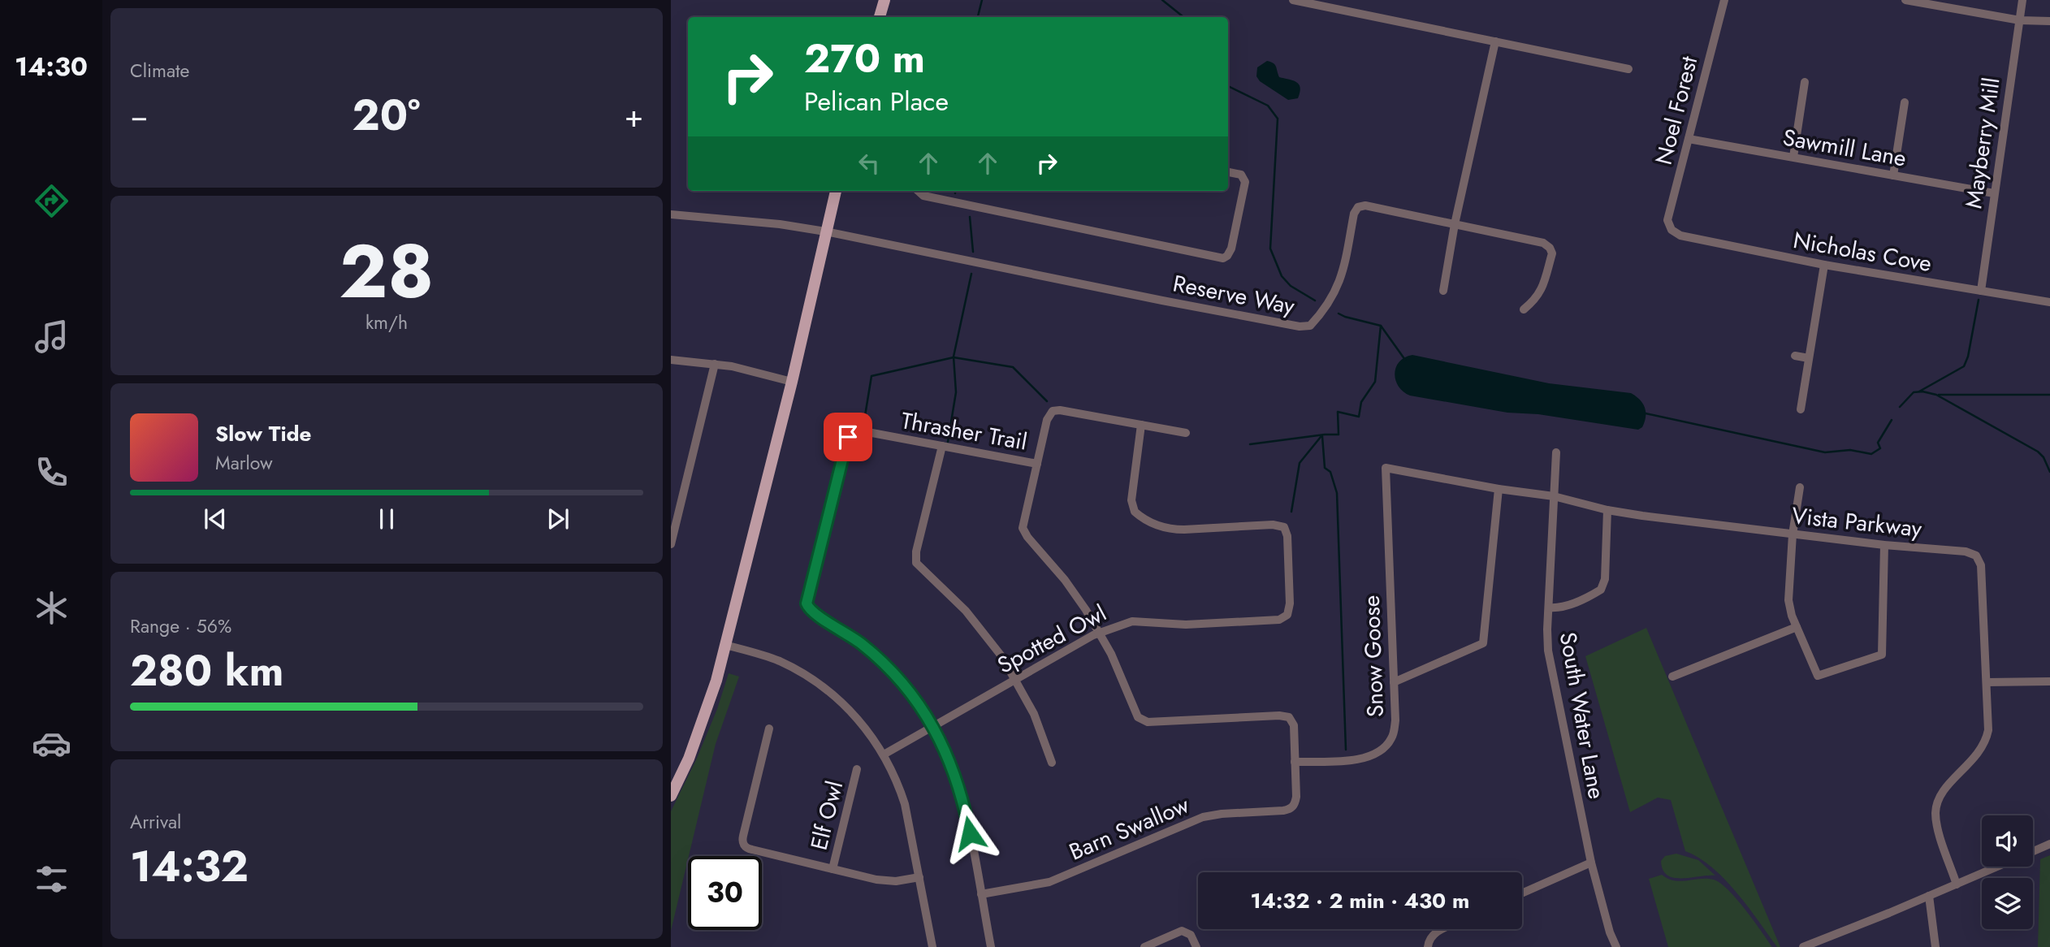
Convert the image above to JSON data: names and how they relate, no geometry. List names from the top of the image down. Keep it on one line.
{"streets":{"street":["Noel Forest","Mayberry Mill","Sawmill Lane","Nicholas Cove","Reserve Way","Thrasher Trail","Vista Parkway","Spotted Owl","Snow Goose","South Water Lane","Elf Owl","Barn Swallow"]},"crossings":[["Noel Forest","Sawmill Lane"],["Noel Forest","Nicholas Cove"],["Mayberry Mill","Sawmill Lane"],["Mayberry Mill","Nicholas Cove"],["Thrasher Trail","Spotted Owl"],["Vista Parkway","Snow Goose"],["Vista Parkway","South Water Lane"],["Snow Goose","Barn Swallow"]],"page":{"tabs":"14:30","tile":["Climate",["28","km/h"],["Range · 56%","280 km"],["Arrival","14:32"]],"turn":["270 m","Pelican Place"],"heat":["−","20°","+"],"song":["Slow Tide","Marlow"],"limit":"30","trip":"14:32 · 2 min · 430 m"}}
